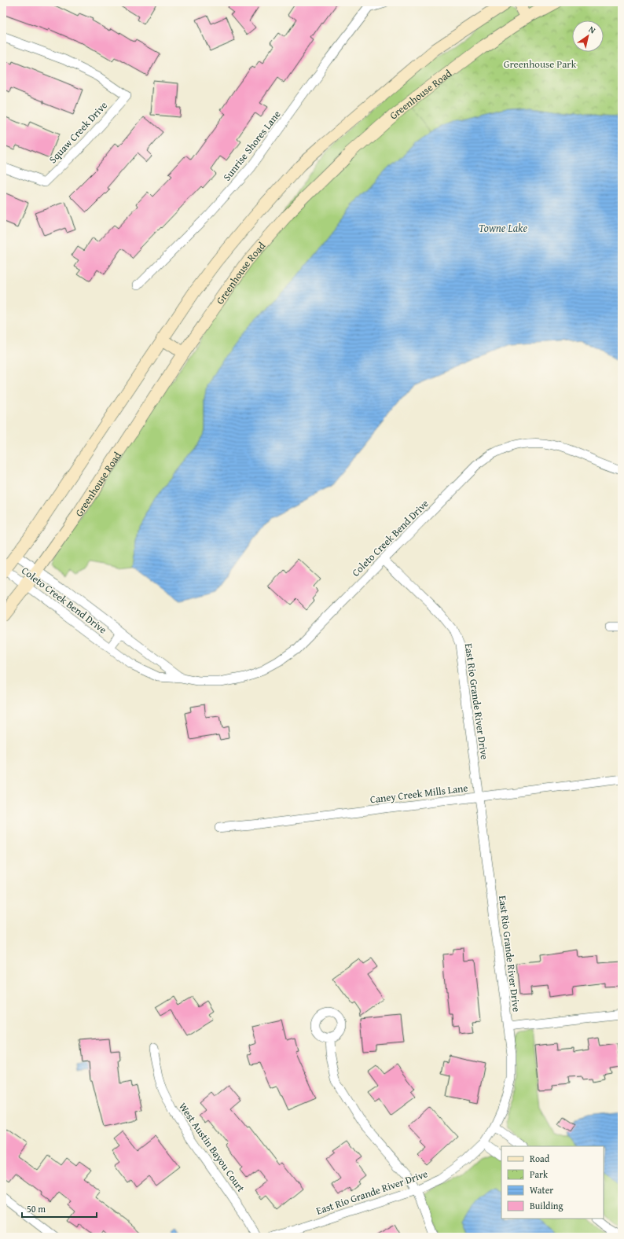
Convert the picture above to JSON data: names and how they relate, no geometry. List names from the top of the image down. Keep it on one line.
{"streets":{"main road":["Greenhouse Road"],"street":["Squaw Creek Drive","Sunrise Shores Lane","Coleto Creek Bend Drive","East Rio Grande River Drive","Caney Creek Mills Lane","West Austin Bayou Court"]},"crossings":[["Greenhouse Road","Coleto Creek Bend Drive"],["Coleto Creek Bend Drive","East Rio Grande River Drive"],["East Rio Grande River Drive","Caney Creek Mills Lane"]],"water":["Towne Lake"],"parks":["Greenhouse Park"],"legend":["Road","Park","Water","Building"],"scale_bar":"50 m","north":"top right"}
